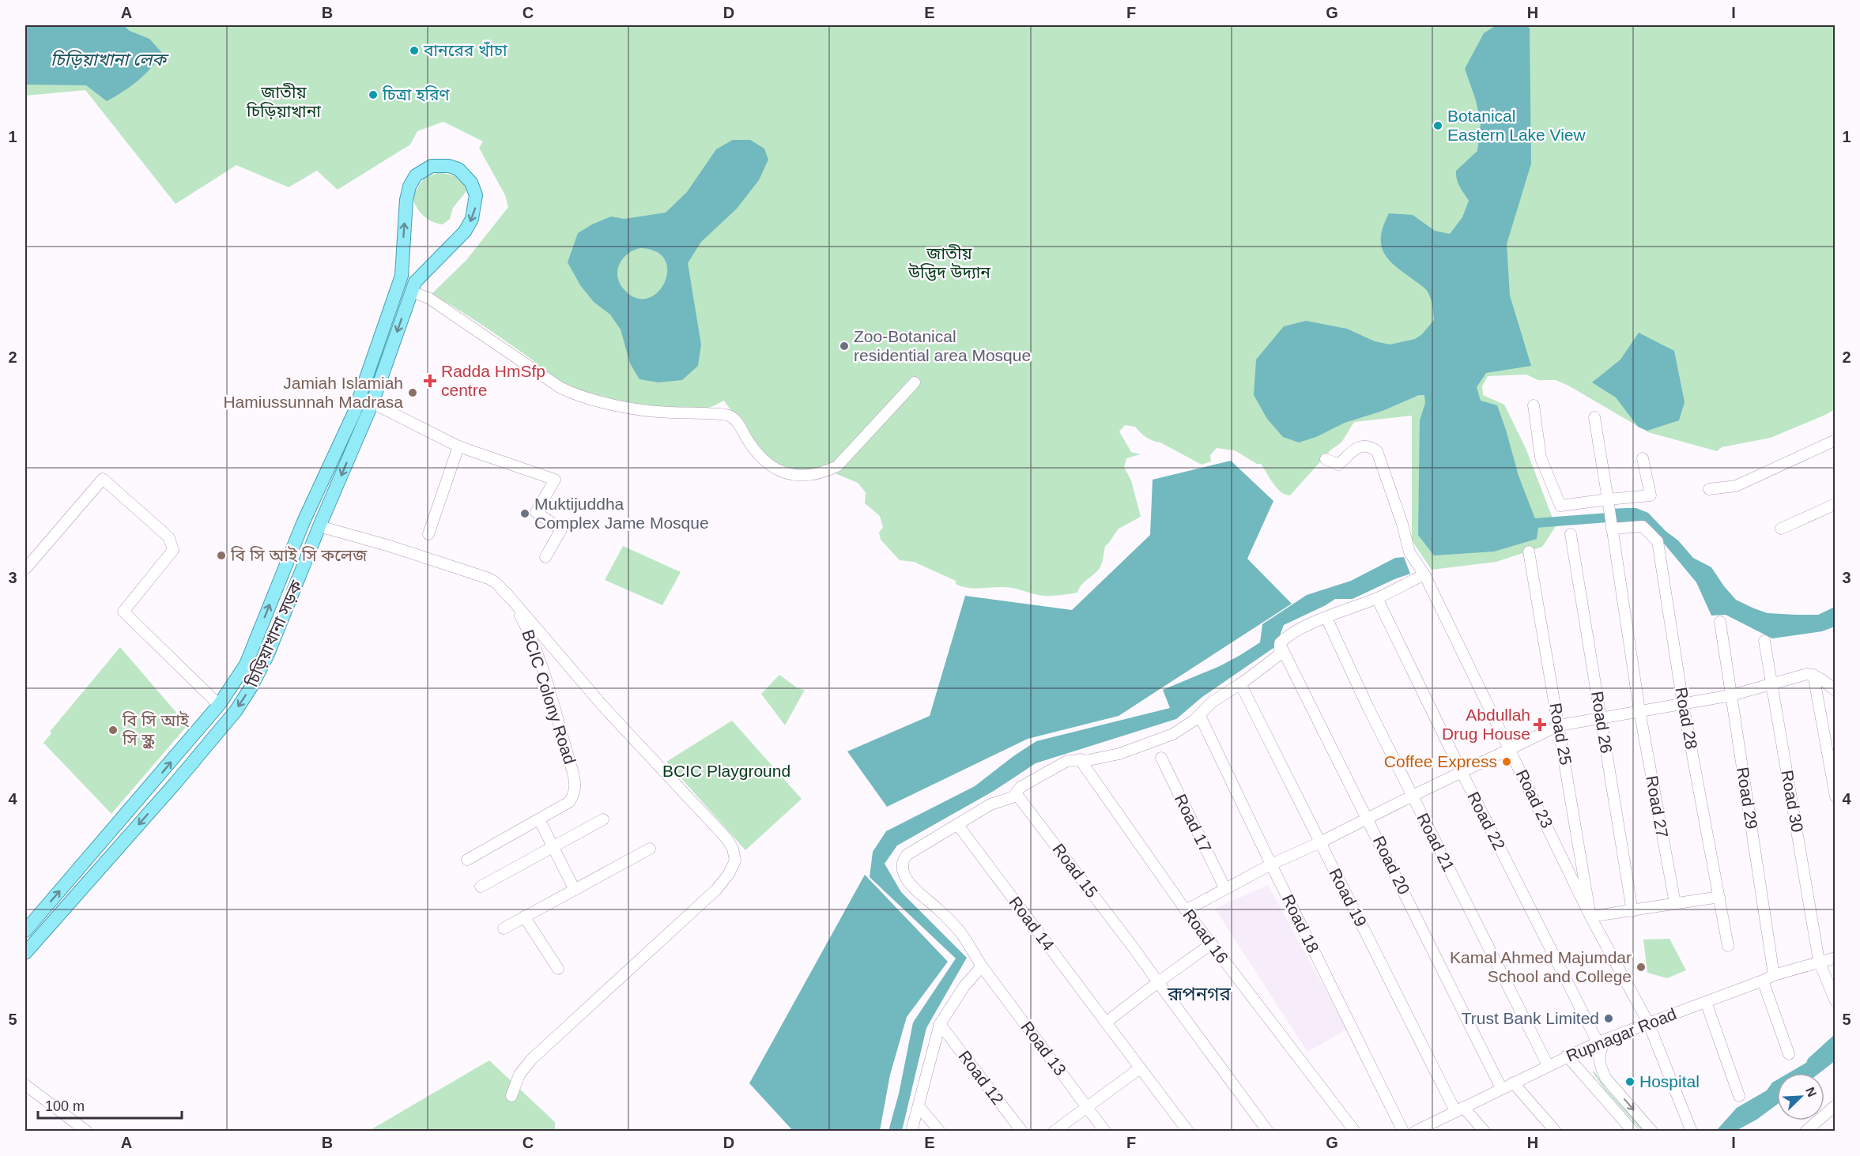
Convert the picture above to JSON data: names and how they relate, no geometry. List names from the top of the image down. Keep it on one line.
{"streets":{"main road":["চিড়িয়াখানা সড়ক"],"street":["BCIC Colony Road","Road 28","Road 26","Road 25","Road 29","Road 23","Road 30","Road 27","Road 22","Road 17","Road 21","Road 20","Road 15","Road 19","Road 14","Road 18","Road 16","Rupnagar Road","Road 13","Road 12"]},"crossings":[["চিড়িয়াখানা সড়ক","BCIC Colony Road"],["Road 28","Road 27"],["Road 25","Road 23"],["Road 29","Rupnagar Road"],["Road 23","Rupnagar Road"],["Road 30","Rupnagar Road"],["Road 22","Rupnagar Road"],["Road 21","Rupnagar Road"],["Road 20","Rupnagar Road"],["Road 20","Road 13"],["Road 15","Road 13"],["Road 19","Rupnagar Road"],["Road 19","Road 13"],["Road 14","Road 13"],["Road 18","Road 13"],["Road 16","Road 13"]],"districts":["রূপনগর"],"water":["চিড়িয়াখানা লেক"],"parks":["জাতীয় চিড়িয়াখানা","জাতীয় উদ্ভিদ উদ্যান","BCIC Playground"],"places":{"other":["বানরের খাঁচা","চিত্রা হরিণ","Botanical Eastern Lake View","Zoo-Botanical residential area Mosque","Jamiah Islamiah Hamiussunnah Madrasa","Muktijuddha Complex Jame Mosque","বি সি আই সি কলেজ","বি সি আই সি স্কুল","Coffee Express","Kamal Ahmed Majumdar School and College","Trust Bank Limited","Hospital"],"health":["Radda HmSfp centre","Abdullah Drug House"]},"scale_bar":"100 m","north":"top right","grid":{"columns":["A","B","C","D","E","F","G","H","I"],"rows":["1","2","3","4","5"]}}
